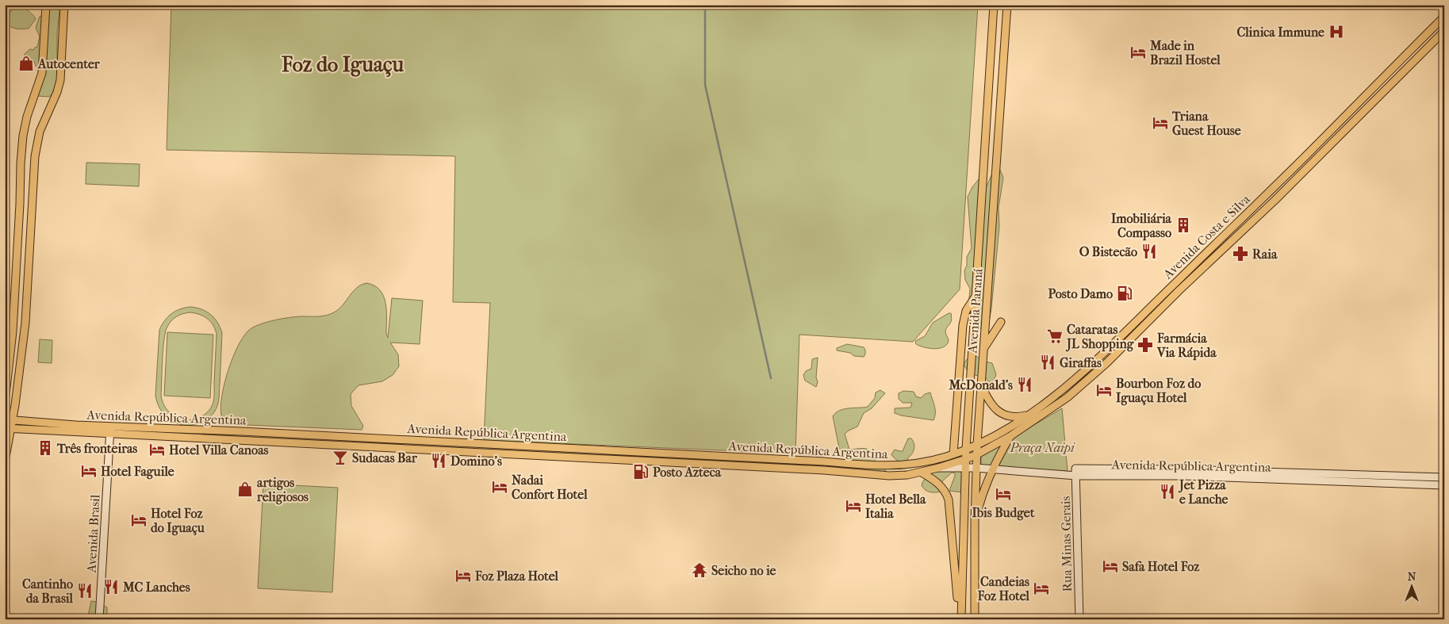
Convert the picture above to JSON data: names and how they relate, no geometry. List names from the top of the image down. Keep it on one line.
{"streets":{"main road":["Avenida Costa e Silva","Avenida Paraná","Avenida República Argentina","Avenida Brasil","Rua Minas Gerais"]},"crossings":[["Avenida Costa e Silva","Avenida Paraná"],["Avenida Costa e Silva","Avenida República Argentina"],["Avenida Paraná","Avenida República Argentina"],["Avenida República Argentina","Avenida Brasil"],["Avenida República Argentina","Rua Minas Gerais"]],"districts":["Foz do Iguaçu"],"parks":["Praça Naipi"],"places":{"hospital":["Clinica Immune"],"hotel":["Made in Brazil Hostel","Triana Guest House","Bourbon Foz do Iguaçu Hotel","Hotel Villa Canoas","Hotel Faguile","Nadai Confort Hotel","Ibis Budget","Hotel Bella Italia","Hotel Foz do Iguaçu","Safa Hotel Foz","Foz Plaza Hotel","Candeias Foz Hotel"],"shop":["Autocenter","artigos religiosos"],"building":["Imobiliária Compasso","Três fronteiras"],"restaurant":["O Bistecão","Giraffas","McDonald's","Domino's","Jet Pizza e Lanche","MC Lanches","Cantinho da Brasil"],"pharmacy":["Raia","Farmácia Via Rápida"],"fuel station":["Posto Damo","Posto Azteca"],"supermarket":["Cataratas JL Shopping"],"bar":["Sudacas Bar"],"temple":["Seicho no ie"]},"north":"top"}
